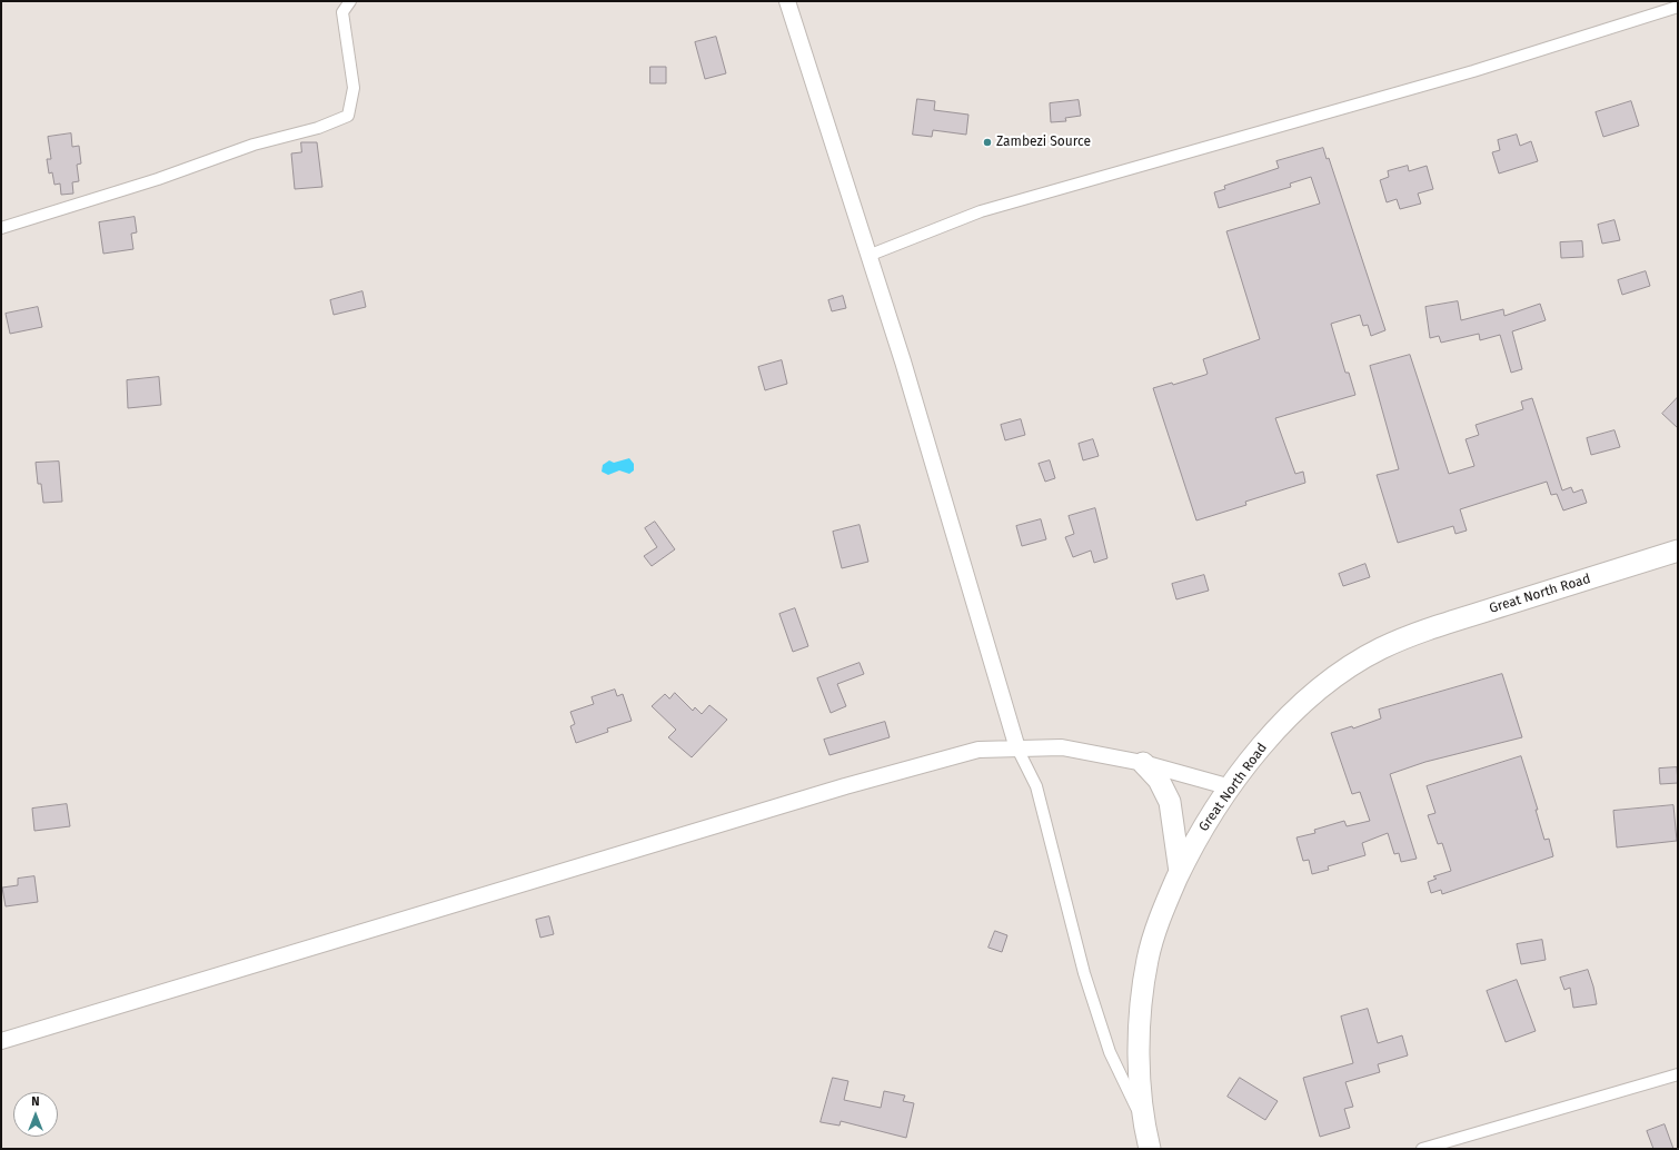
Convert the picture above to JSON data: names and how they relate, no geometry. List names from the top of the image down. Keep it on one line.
{"streets":{"highway":["Great North Road"]},"places":["Zambezi Source"],"north":"top"}
